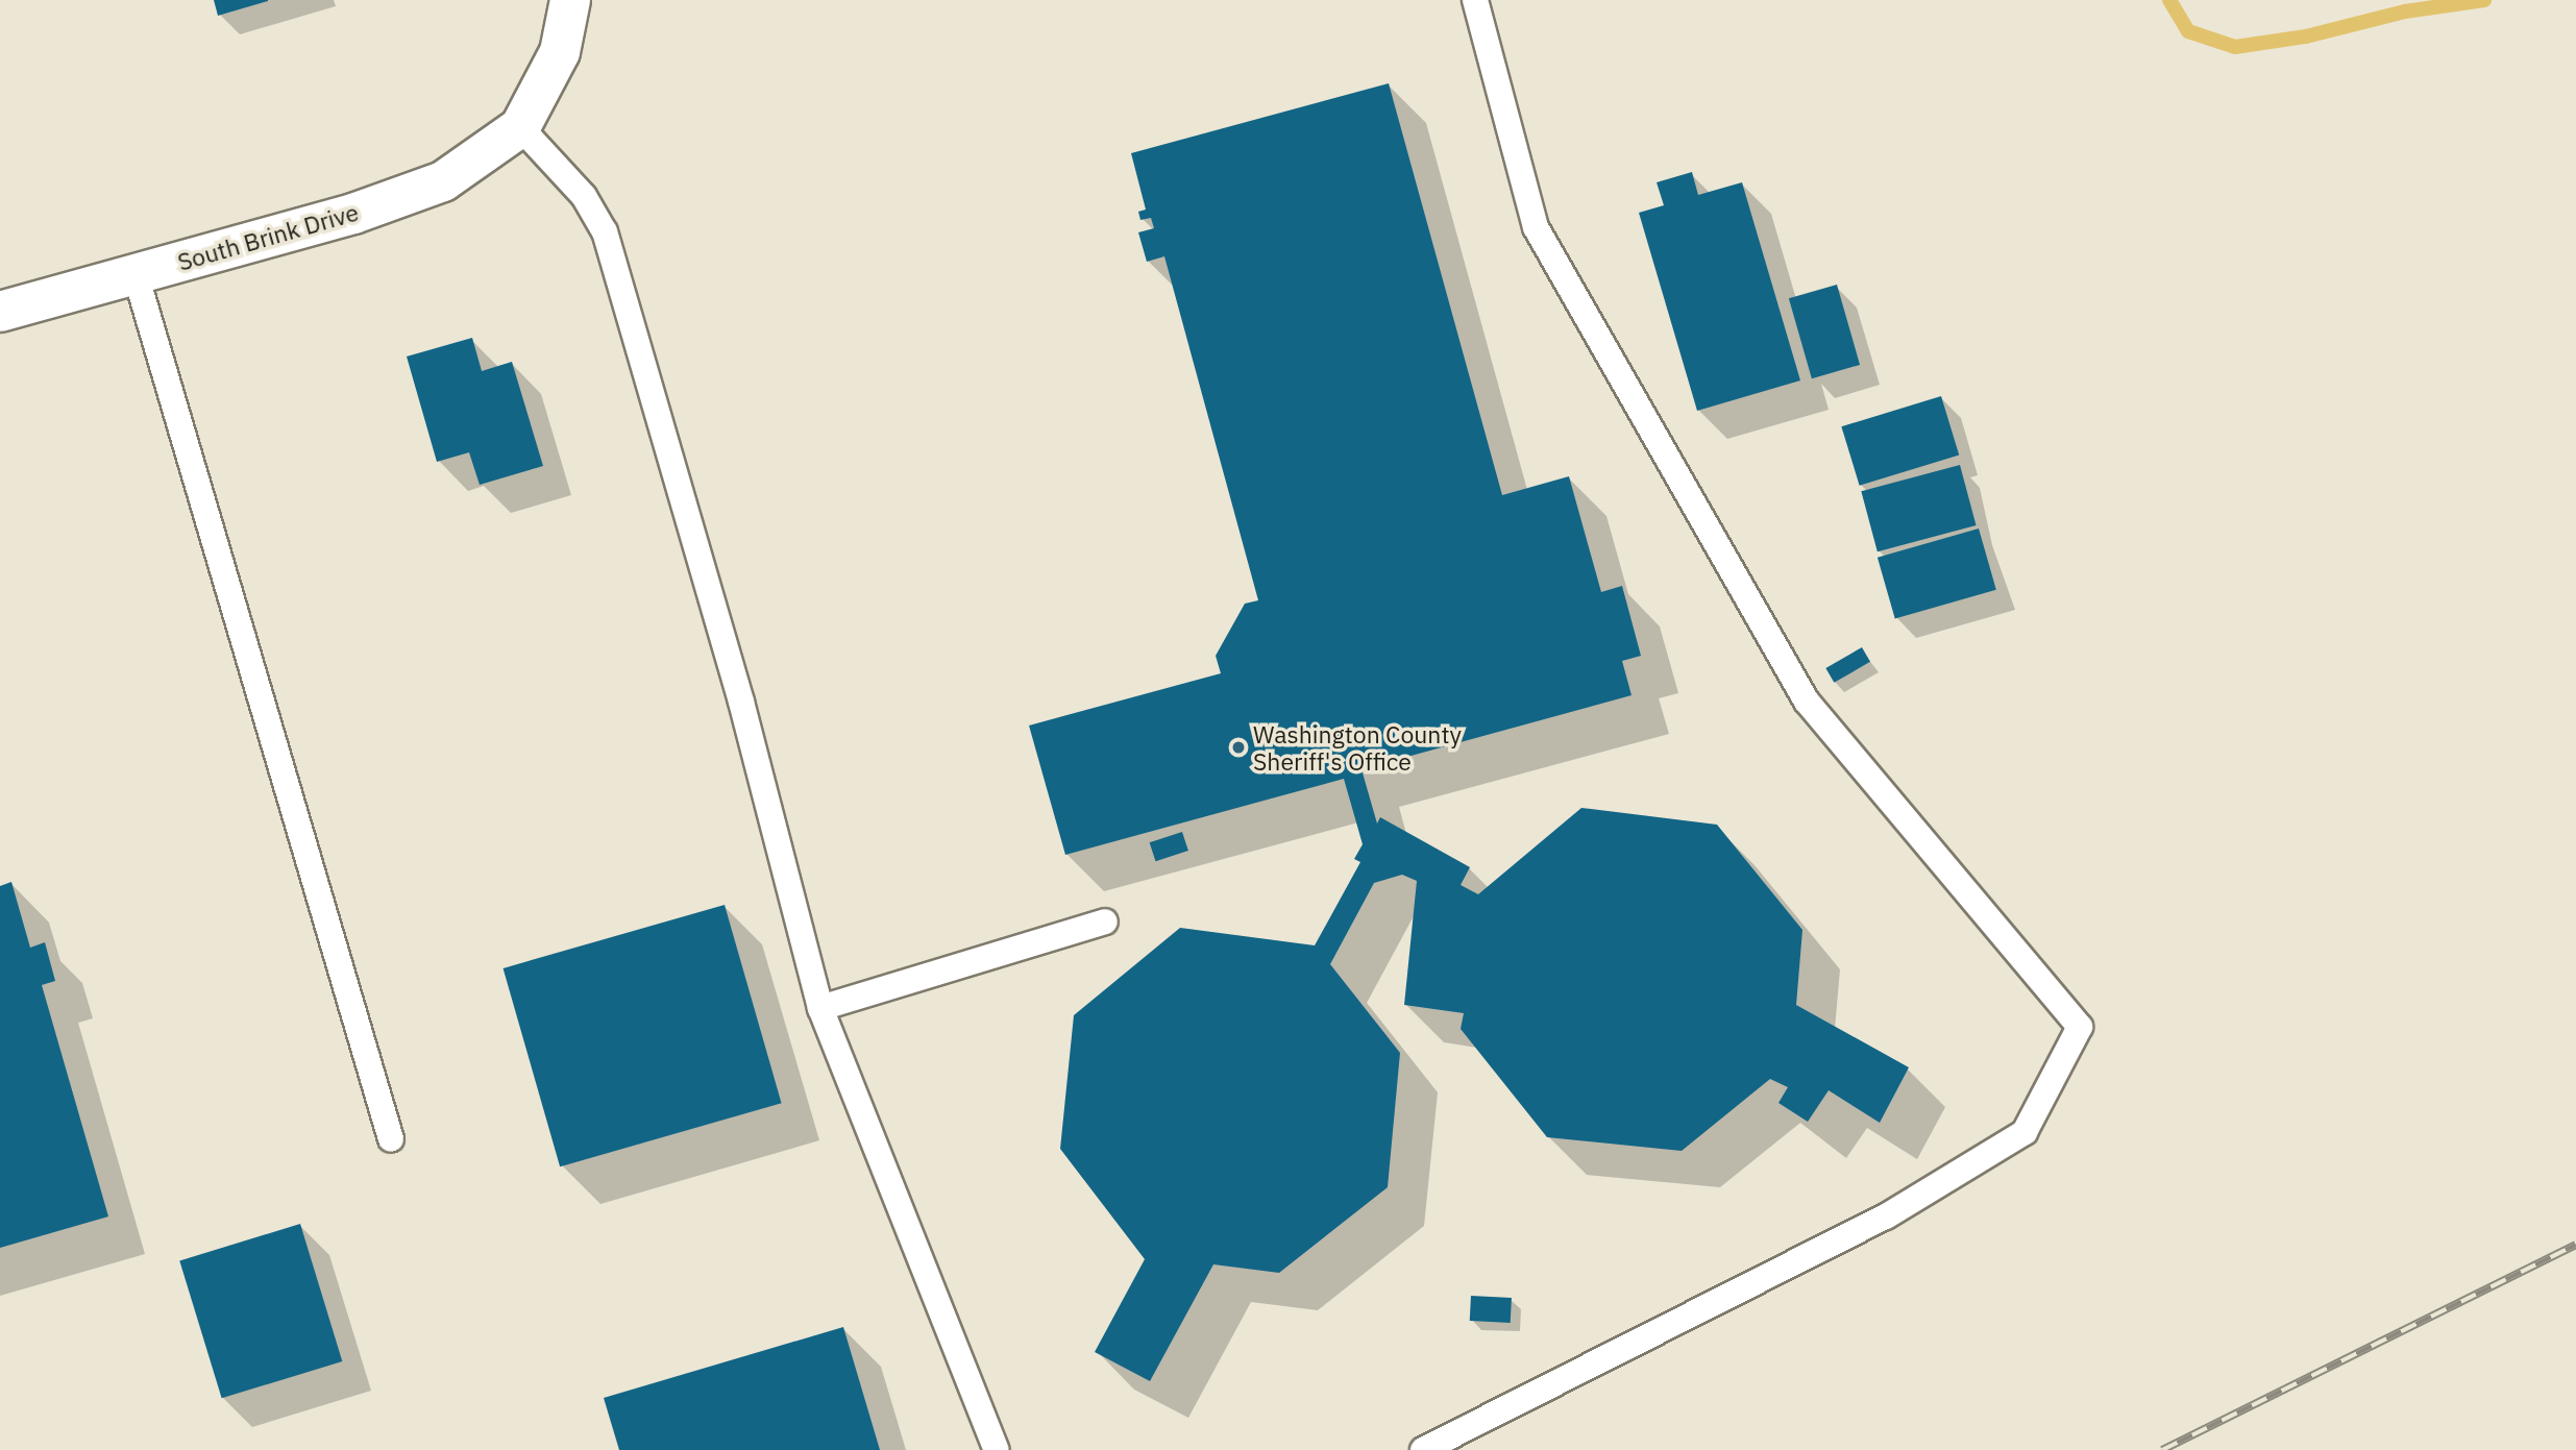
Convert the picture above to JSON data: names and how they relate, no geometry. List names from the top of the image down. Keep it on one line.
{"streets":{"street":["South Brink Drive"]},"places":["Washington County Sheriff's Office"]}
